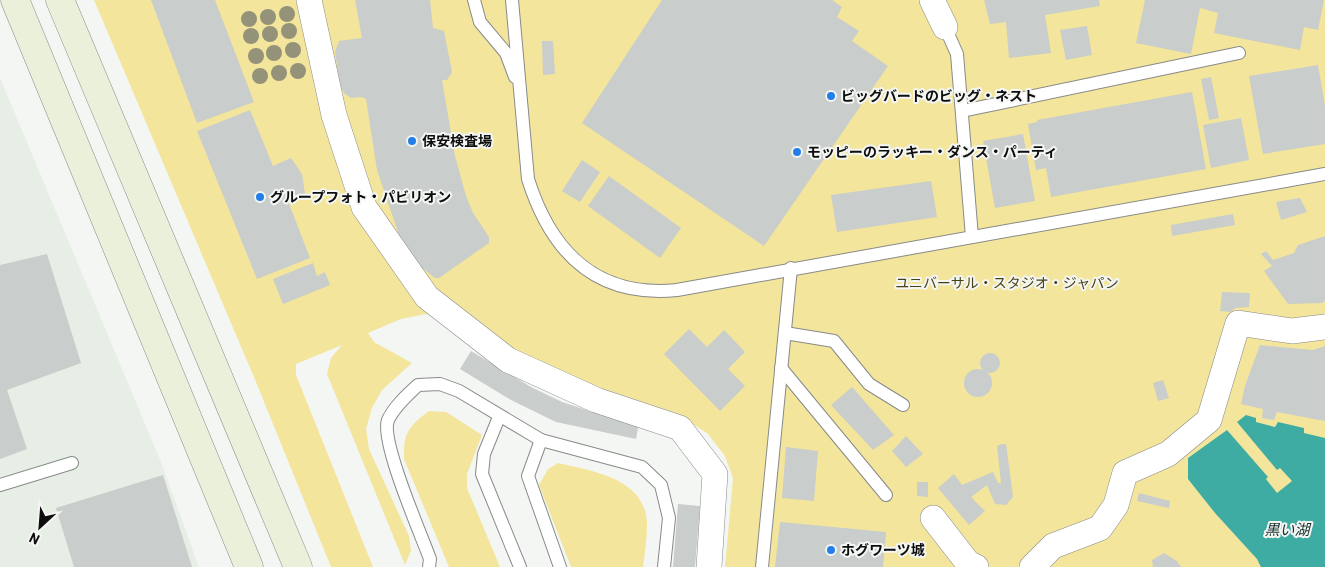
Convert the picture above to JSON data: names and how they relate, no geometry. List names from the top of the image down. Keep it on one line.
{"water":["黒い湖"],"parks":["ユニバーサル・スタジオ・ジャパン"],"places":["ビッグバードのビッグ・ネスト","保安検査場","モッピーのラッキー・ダンス・パーティ","グループフォト・パビリオン","ホグワーツ城"],"north":"bottom left"}
